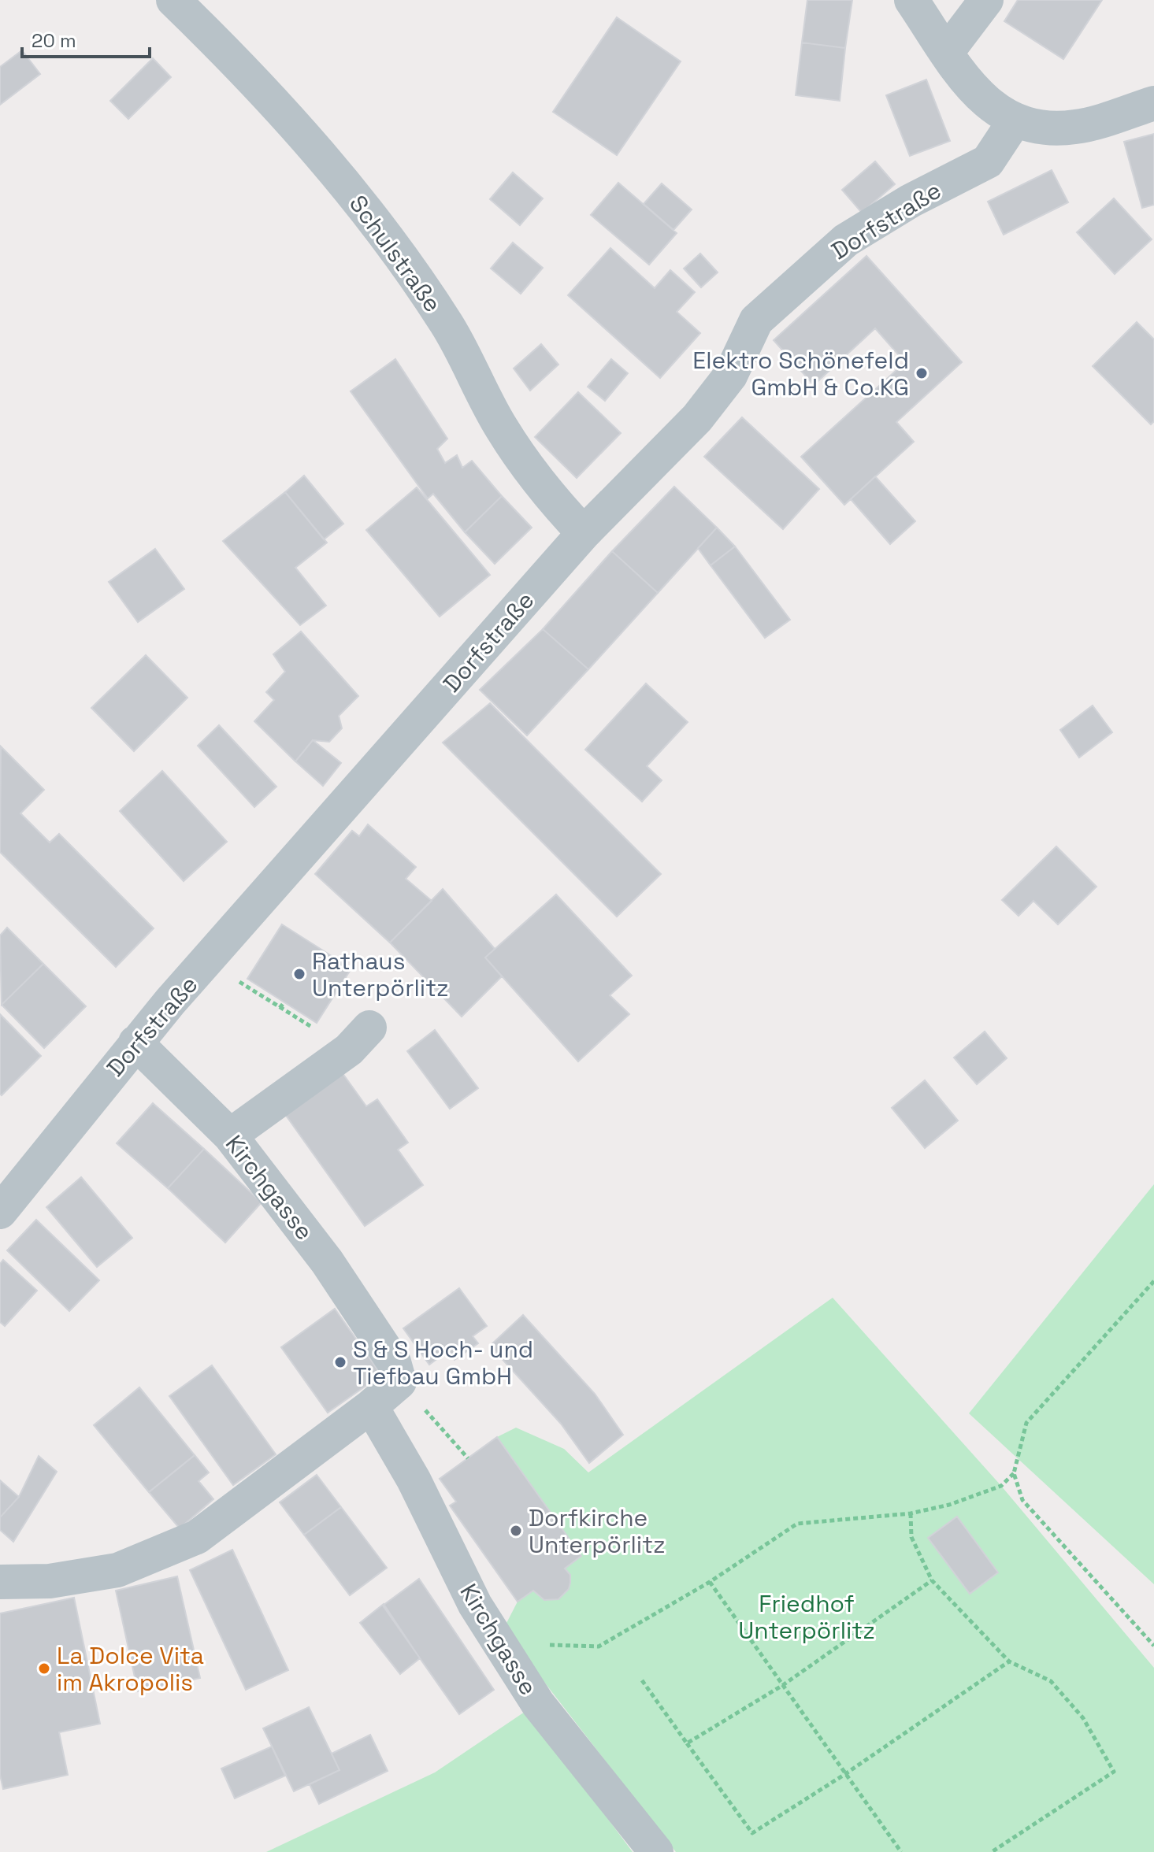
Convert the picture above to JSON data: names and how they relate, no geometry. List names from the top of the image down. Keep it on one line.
{"streets":{"street":["Dorfstraße","Schulstraße","Kirchgasse"]},"crossings":[["Dorfstraße","Schulstraße"],["Dorfstraße","Kirchgasse"]],"parks":["Friedhof Unterpörlitz"],"places":["Elektro Schönefeld GmbH & Co.KG","Rathaus Unterpörlitz","S & S Hoch- und Tiefbau GmbH","Dorfkirche Unterpörlitz","La Dolce Vita im Akropolis"],"scale_bar":"20 m"}
